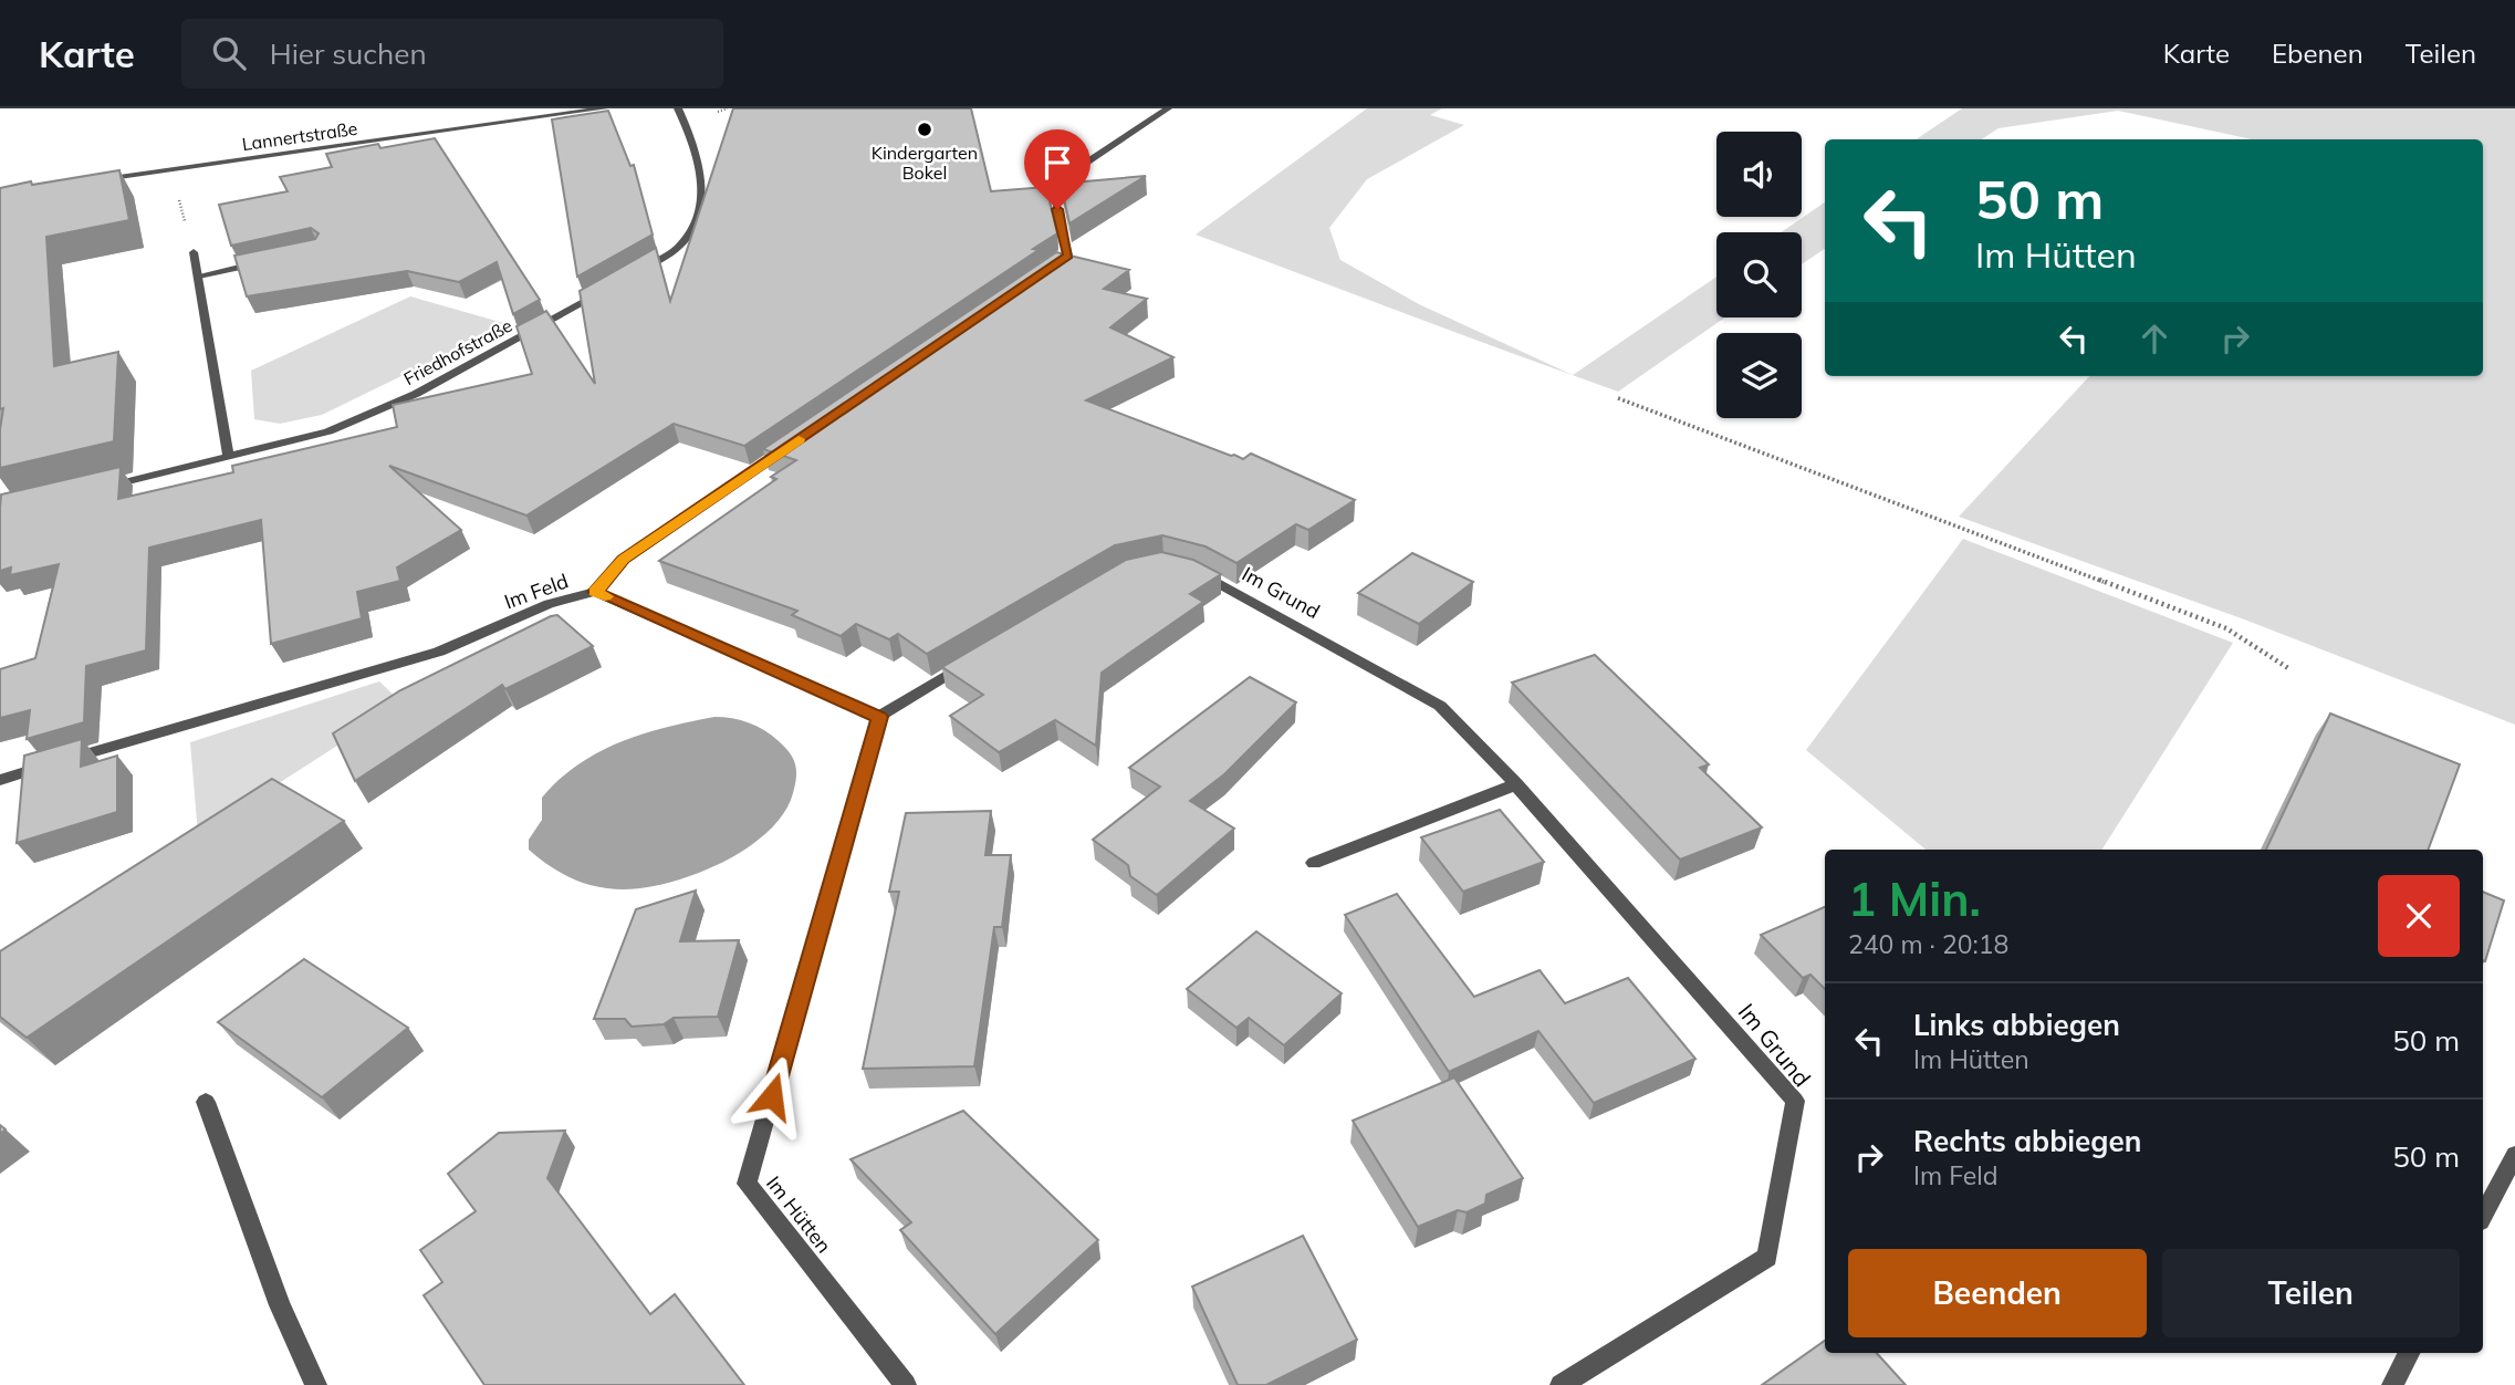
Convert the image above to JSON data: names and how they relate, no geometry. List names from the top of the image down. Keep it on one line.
{"streets":{"street":["Lannertstraße","Friedhofstraße","Im Feld","Im Grund","Im Hütten"]},"places":["Kindergarten Bokel"],"page":{"header":"Karte","search":"Hier suchen","nav":["Karte","Ebenen","Teilen"],"turn":["50 m","Im Hütten"],"heading":["1 Min.","240 m · 20:18"],"list":[{"name":"Links abbiegen","note":"Im Hütten","value":"50 m"},{"name":"Rechts abbiegen","note":"Im Feld","value":"50 m"}],"buttons":["Beenden","Teilen"]}}
